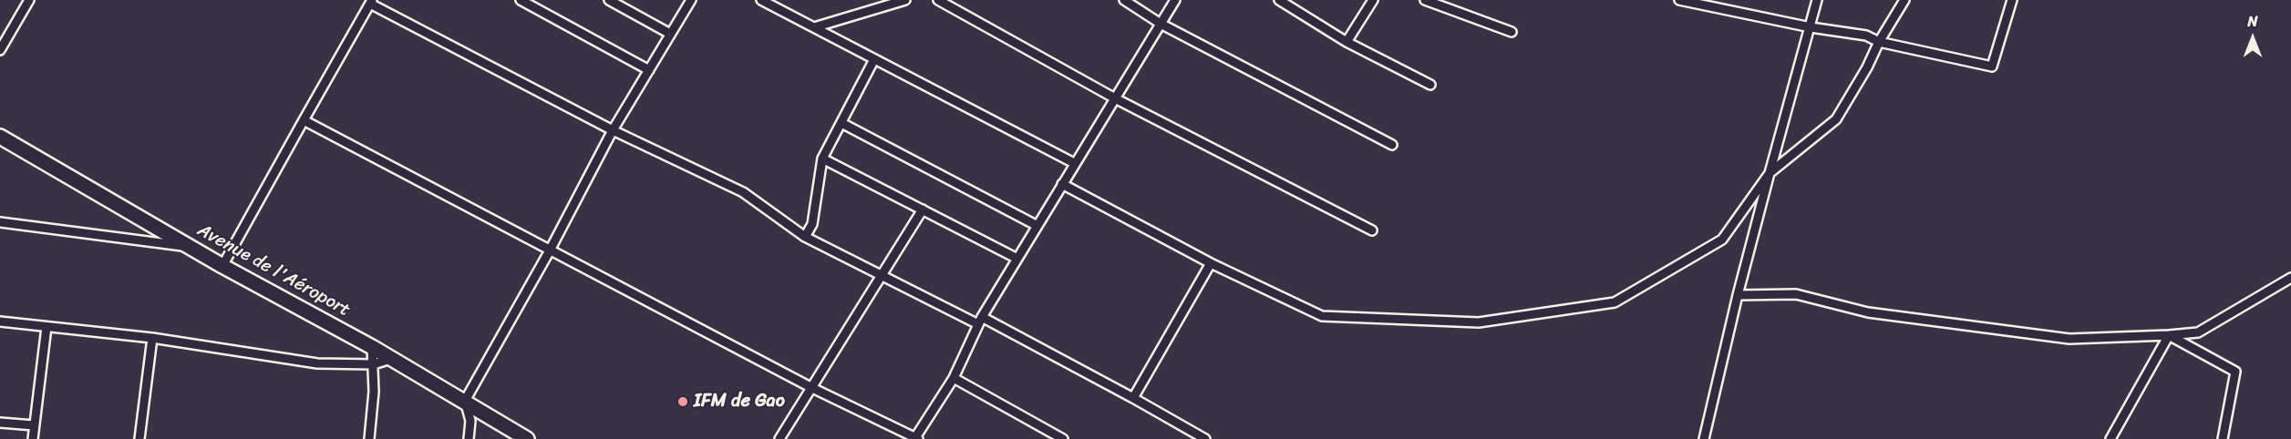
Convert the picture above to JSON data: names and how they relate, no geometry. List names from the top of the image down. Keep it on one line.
{"streets":{"main road":["Avenue de l'Aéroport"]},"places":["IFM de Gao"],"north":"top"}
